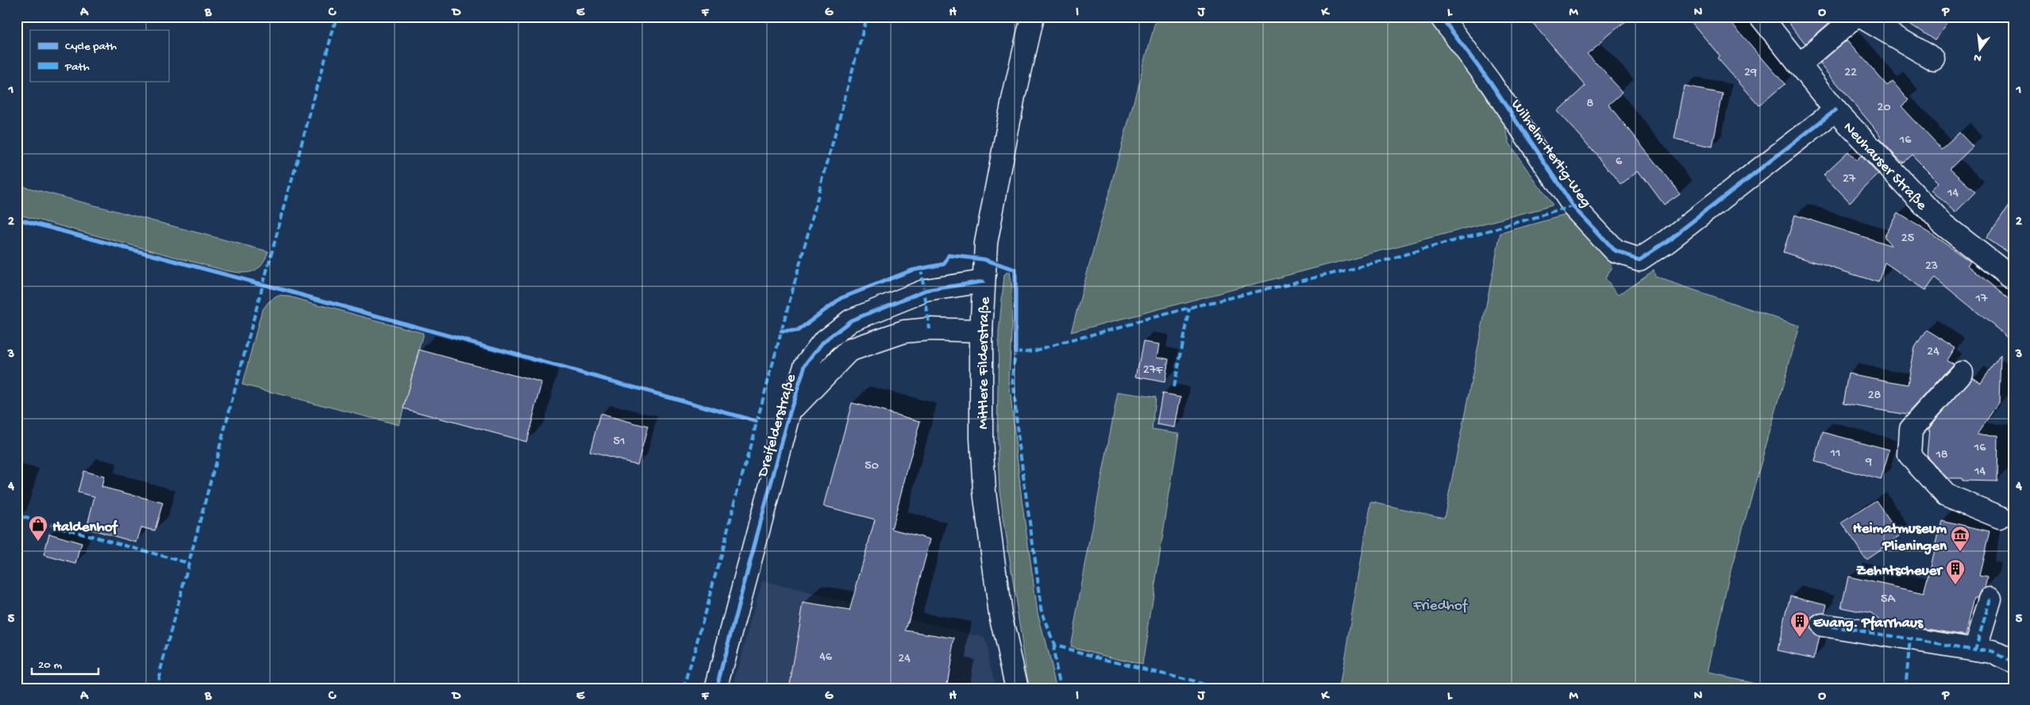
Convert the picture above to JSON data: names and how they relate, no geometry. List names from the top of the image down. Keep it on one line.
{"streets":{"street":["Wilhelm-Hertig-Weg","Neuhauser Straße","Mittlere Filderstraße","Dreifelderstraße"]},"crossings":[["Wilhelm-Hertig-Weg","Neuhauser Straße"],["Mittlere Filderstraße","Dreifelderstraße"]],"parks":["Friedhof"],"places":{"shop":["Haldenhof"],"museum":["Heimatmuseum Plieningen"],"building":["Zehntscheuer","Evang. Pfarrhaus"]},"house_numbers":["29","22","8","20","16","6","27","14","25","23","17","24","27F","28","51","16","11","18","9","50","14","5A","46","24"],"legend":["Cycle path","Path"],"scale_bar":"20 m","north":"bottom","grid":{"columns":["A","B","C","D","E","F","G","H","I","J","K","L","M","N","O","P"],"rows":["1","2","3","4","5"]}}
